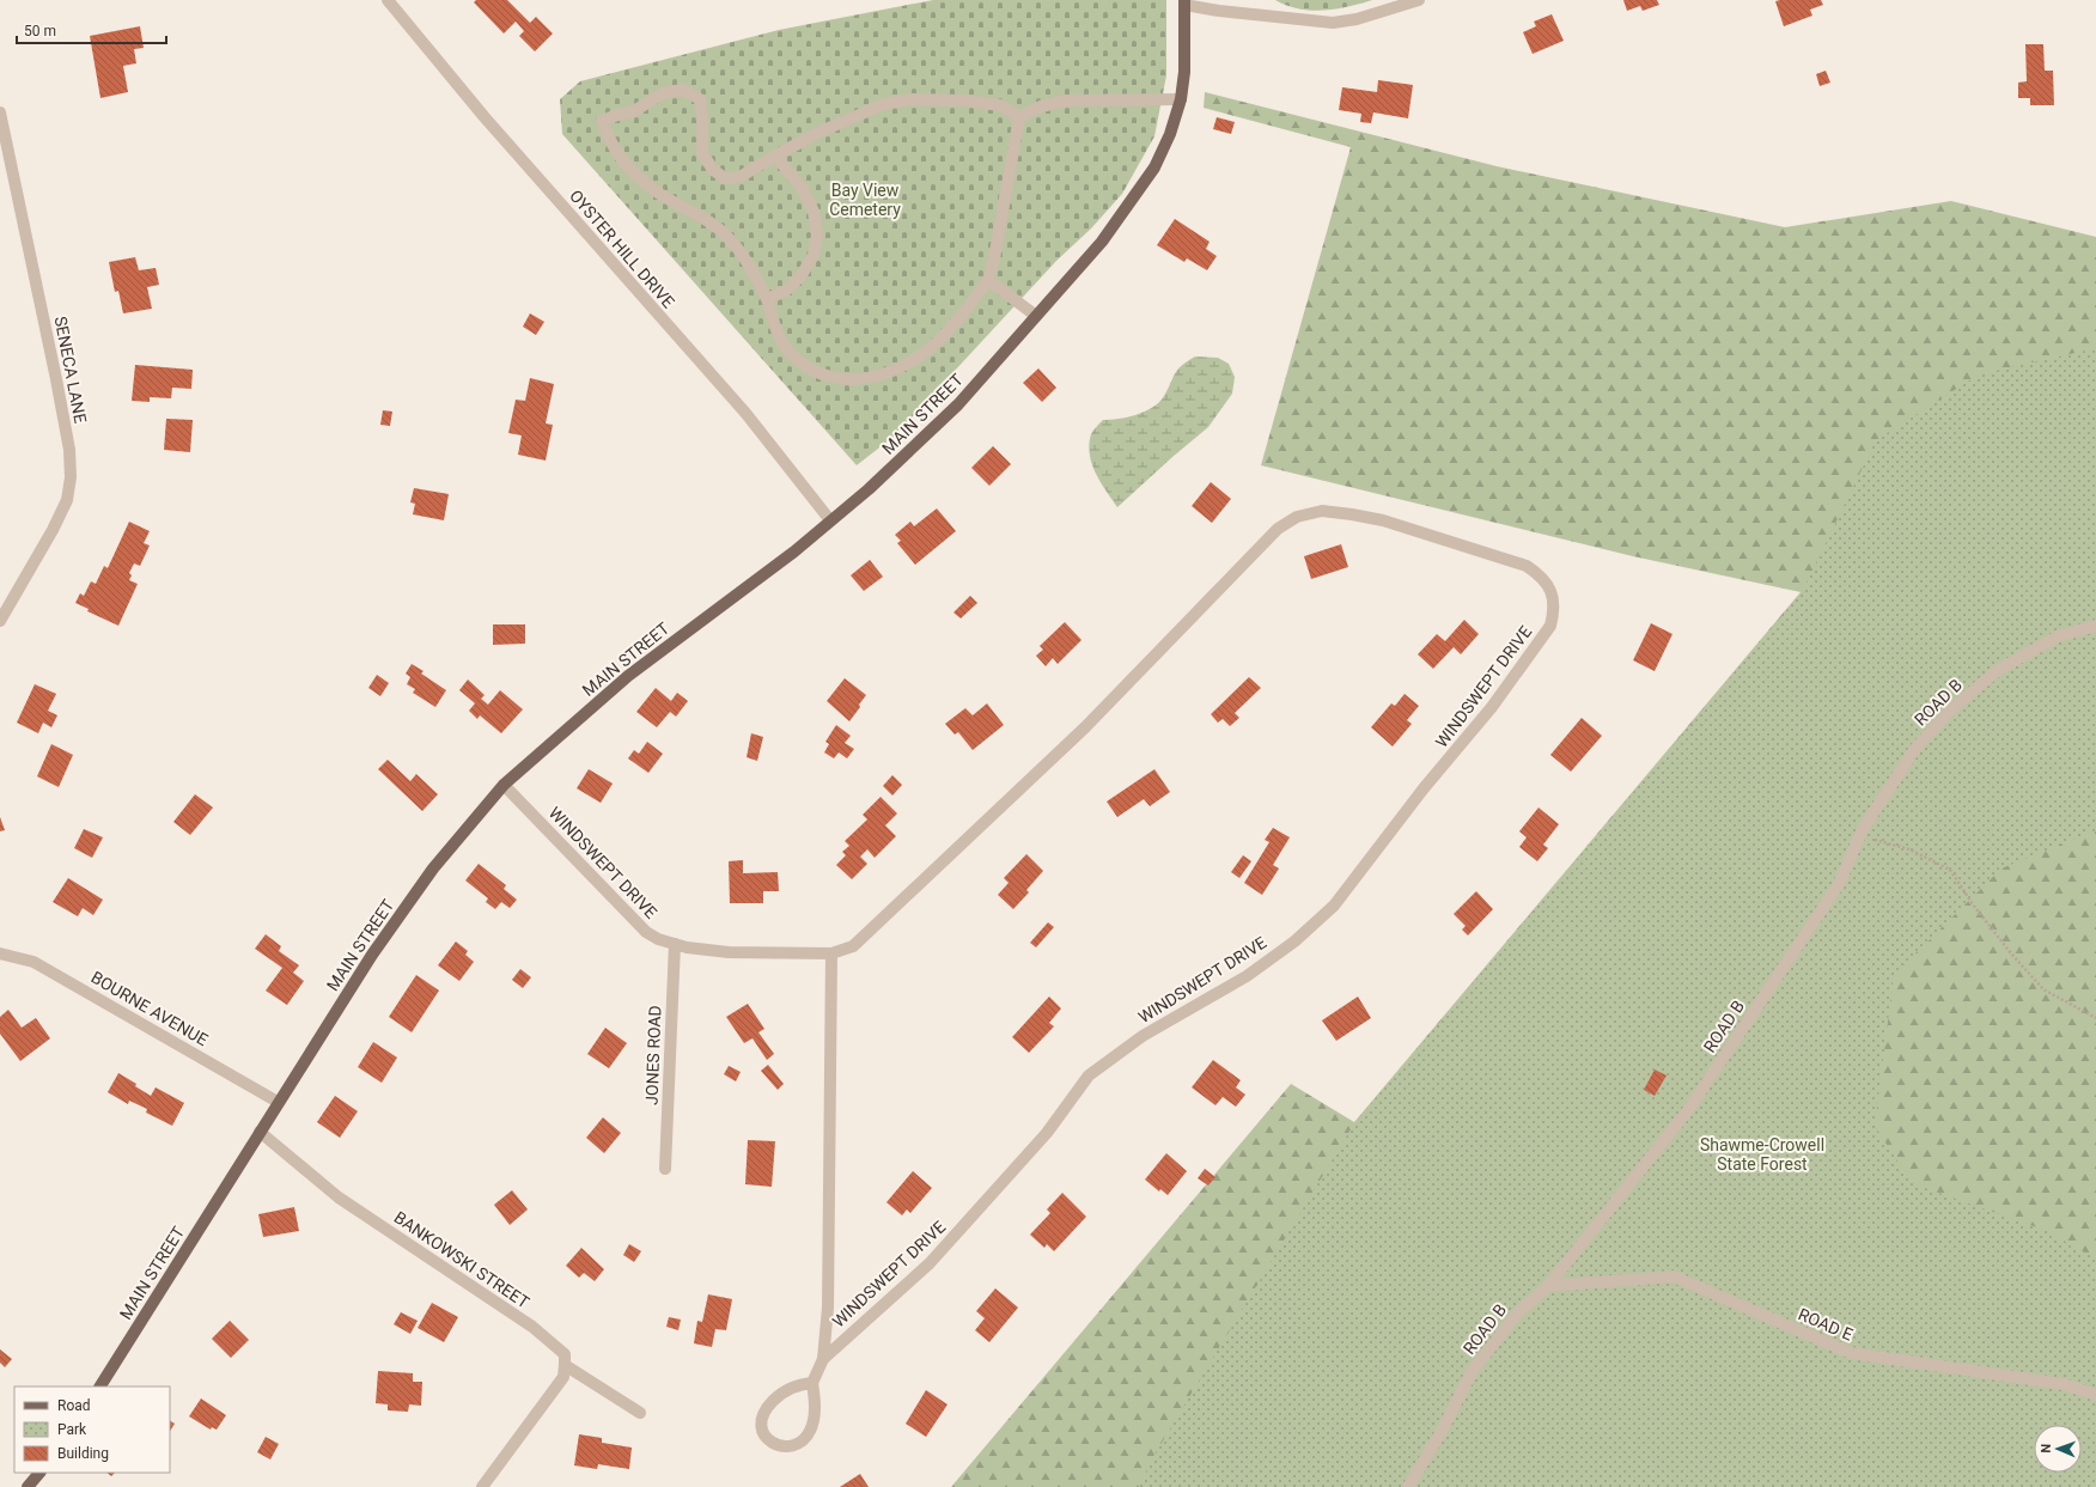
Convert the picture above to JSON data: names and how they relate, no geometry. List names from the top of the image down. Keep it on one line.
{"streets":{"main road":["MAIN STREET"],"street":["OYSTER HILL DRIVE","SENECA LANE","WINDSWEPT DRIVE","ROAD B","BOURNE AVENUE","JONES ROAD","BANKOWSKI STREET","ROAD E"]},"crossings":[["OYSTER HILL DRIVE","MAIN STREET"],["MAIN STREET","WINDSWEPT DRIVE"],["MAIN STREET","BOURNE AVENUE"],["MAIN STREET","BANKOWSKI STREET"],["WINDSWEPT DRIVE","JONES ROAD"],["ROAD B","ROAD E"]],"parks":["Bay View Cemetery","Shawme-Crowell State Forest"],"legend":["Road","Park","Building"],"scale_bar":"50 m","north":"left"}
